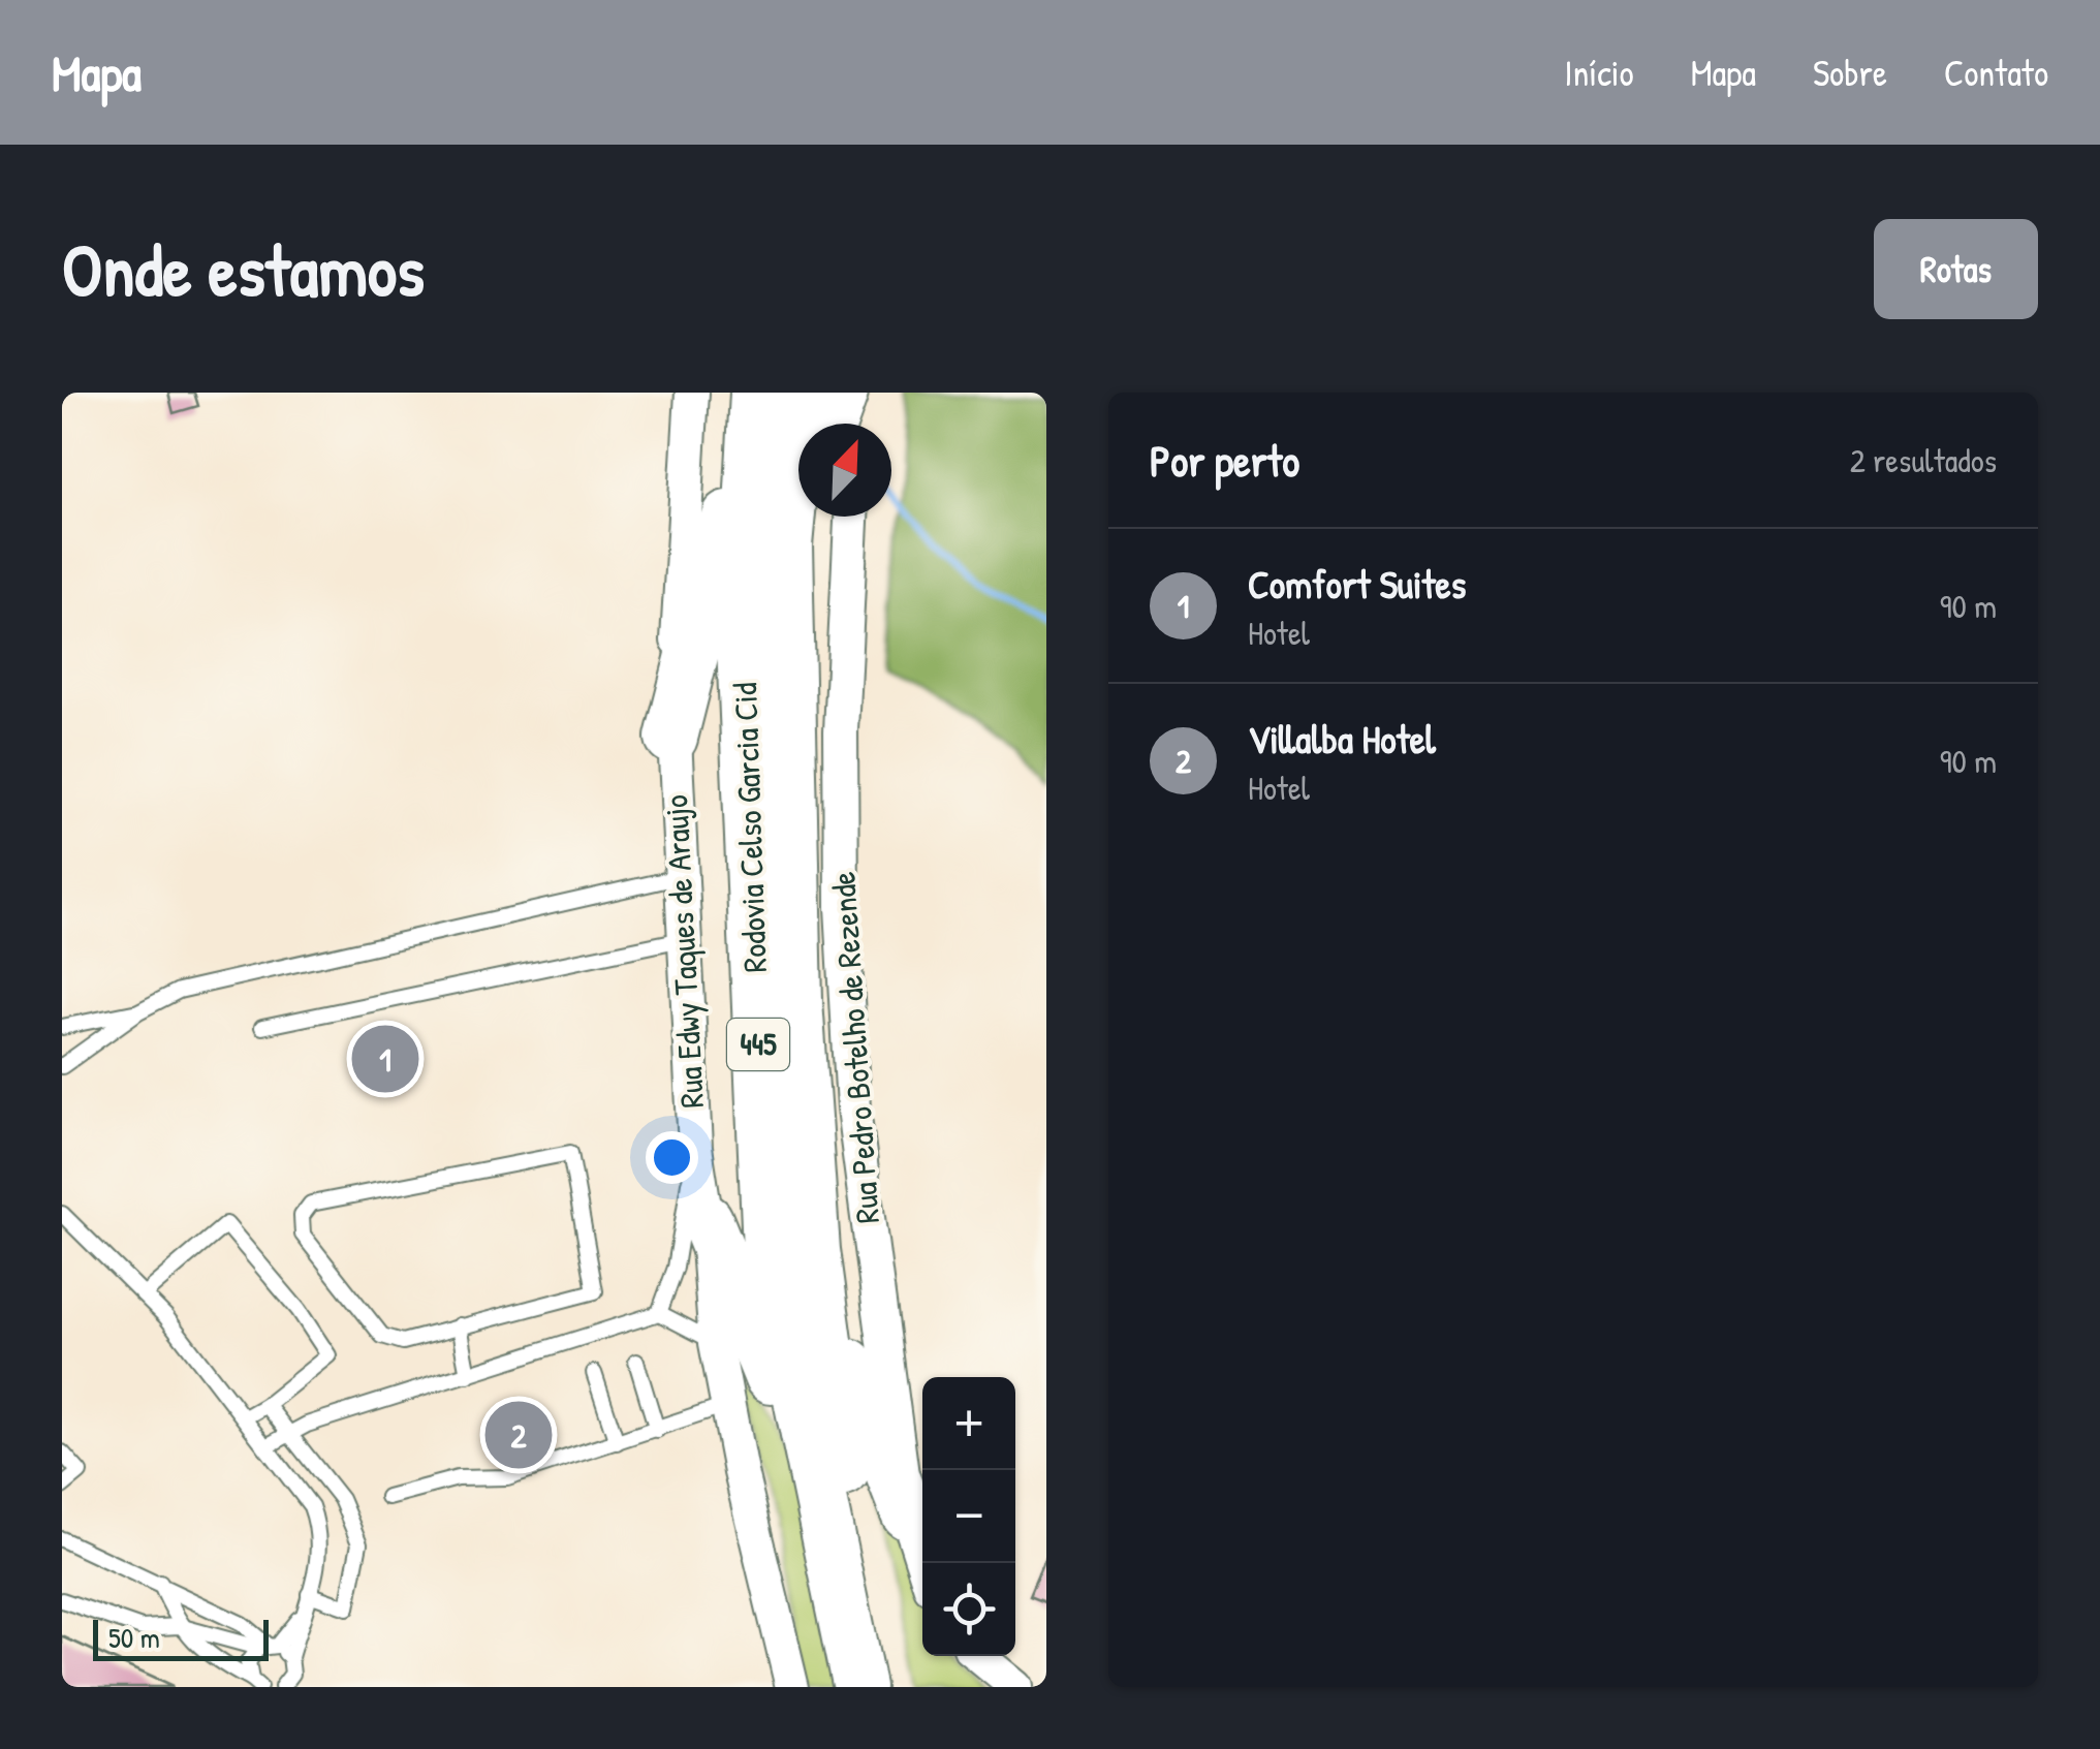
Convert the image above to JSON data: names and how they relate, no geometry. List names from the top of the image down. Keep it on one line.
{"streets":{"highway":["Rodovia Celso Garcia Cid","445"],"street":["Rua Edwy Taques de Araujo","Rua Pedro Botelho de Rezende"]},"scale_bar":"50 m","north":"top right","page":{"header":"Mapa","nav":["Início","Mapa","Sobre","Contato"],"buttons":"Rotas","title":"Onde estamos","heading":["Por perto","2 resultados"],"list":[{"mark":"1","name":"Comfort Suites","note":"Hotel","value":"90 m"},{"mark":"2","name":"Villalba Hotel","note":"Hotel","value":"90 m"}],"pins":["1","2"],"map_buttons":["+","−"],"scale":"50 m"}}
